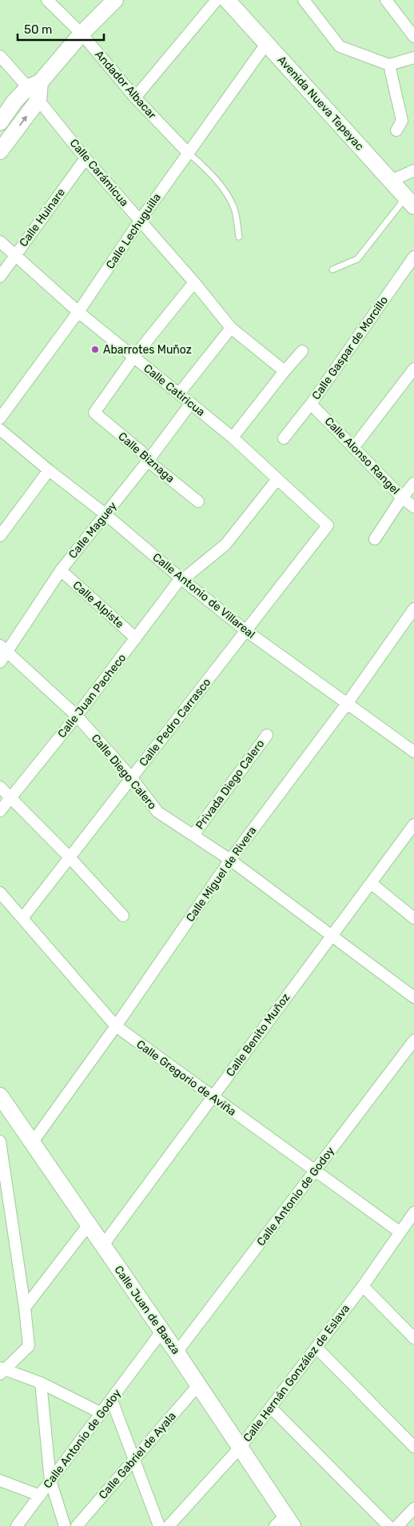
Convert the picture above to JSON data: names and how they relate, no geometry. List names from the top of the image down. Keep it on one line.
{"streets":{"street":["Andador Albacar","Avenida Nueva Tepeyac","Calle Carámicua","Calle Huinare","Calle Lechuguilla","Calle Gaspar de Morcillo","Calle Catiricua","Calle Alonso Rangel","Calle Biznaga","Calle Maguey","Calle Antonio de Villareal","Calle Alpiste","Calle Juan Pacheco","Calle Pedro Carrasco","Calle Diego Calero","Privada Diego Calero","Calle Miguel de Rivera","Calle Benito Muñoz","Calle Gregorio de Aviña","Calle Antonio de Godoy","Calle Juan de Baeza","Calle Hernán González de Eslava","Calle Gabriel de Ayala"]},"crossings":[["Andador Albacar","Calle Lechuguilla"],["Avenida Nueva Tepeyac","Calle Lechuguilla"],["Calle Carámicua","Calle Huinare"],["Calle Carámicua","Calle Lechuguilla"],["Calle Huinare","Calle Catiricua"],["Calle Lechuguilla","Calle Catiricua"],["Calle Gaspar de Morcillo","Calle Alonso Rangel"],["Calle Catiricua","Calle Biznaga"],["Calle Catiricua","Calle Maguey"],["Calle Catiricua","Calle Juan Pacheco"],["Calle Catiricua","Calle Pedro Carrasco"],["Calle Biznaga","Calle Maguey"],["Calle Maguey","Calle Antonio de Villareal"],["Calle Maguey","Calle Alpiste"],["Calle Maguey","Calle Diego Calero"],["Calle Antonio de Villareal","Calle Juan Pacheco"],["Calle Antonio de Villareal","Calle Pedro Carrasco"],["Calle Antonio de Villareal","Calle Miguel de Rivera"],["Calle Alpiste","Calle Juan Pacheco"],["Calle Juan Pacheco","Calle Diego Calero"],["Calle Pedro Carrasco","Calle Diego Calero"],["Calle Pedro Carrasco","Calle Gregorio de Aviña"],["Calle Diego Calero","Privada Diego Calero"],["Calle Diego Calero","Calle Miguel de Rivera"],["Calle Diego Calero","Calle Benito Muñoz"],["Calle Miguel de Rivera","Calle Gregorio de Aviña"],["Calle Miguel de Rivera","Calle Juan de Baeza"],["Calle Benito Muñoz","Calle Gregorio de Aviña"],["Calle Benito Muñoz","Calle Juan de Baeza"],["Calle Gregorio de Aviña","Calle Antonio de Godoy"],["Calle Gregorio de Aviña","Calle Hernán González de Eslava"],["Calle Antonio de Godoy","Calle Juan de Baeza"],["Calle Juan de Baeza","Calle Hernán González de Eslava"],["Calle Juan de Baeza","Calle Gabriel de Ayala"]],"places":["Abarrotes Muñoz"],"scale_bar":"50 m"}
